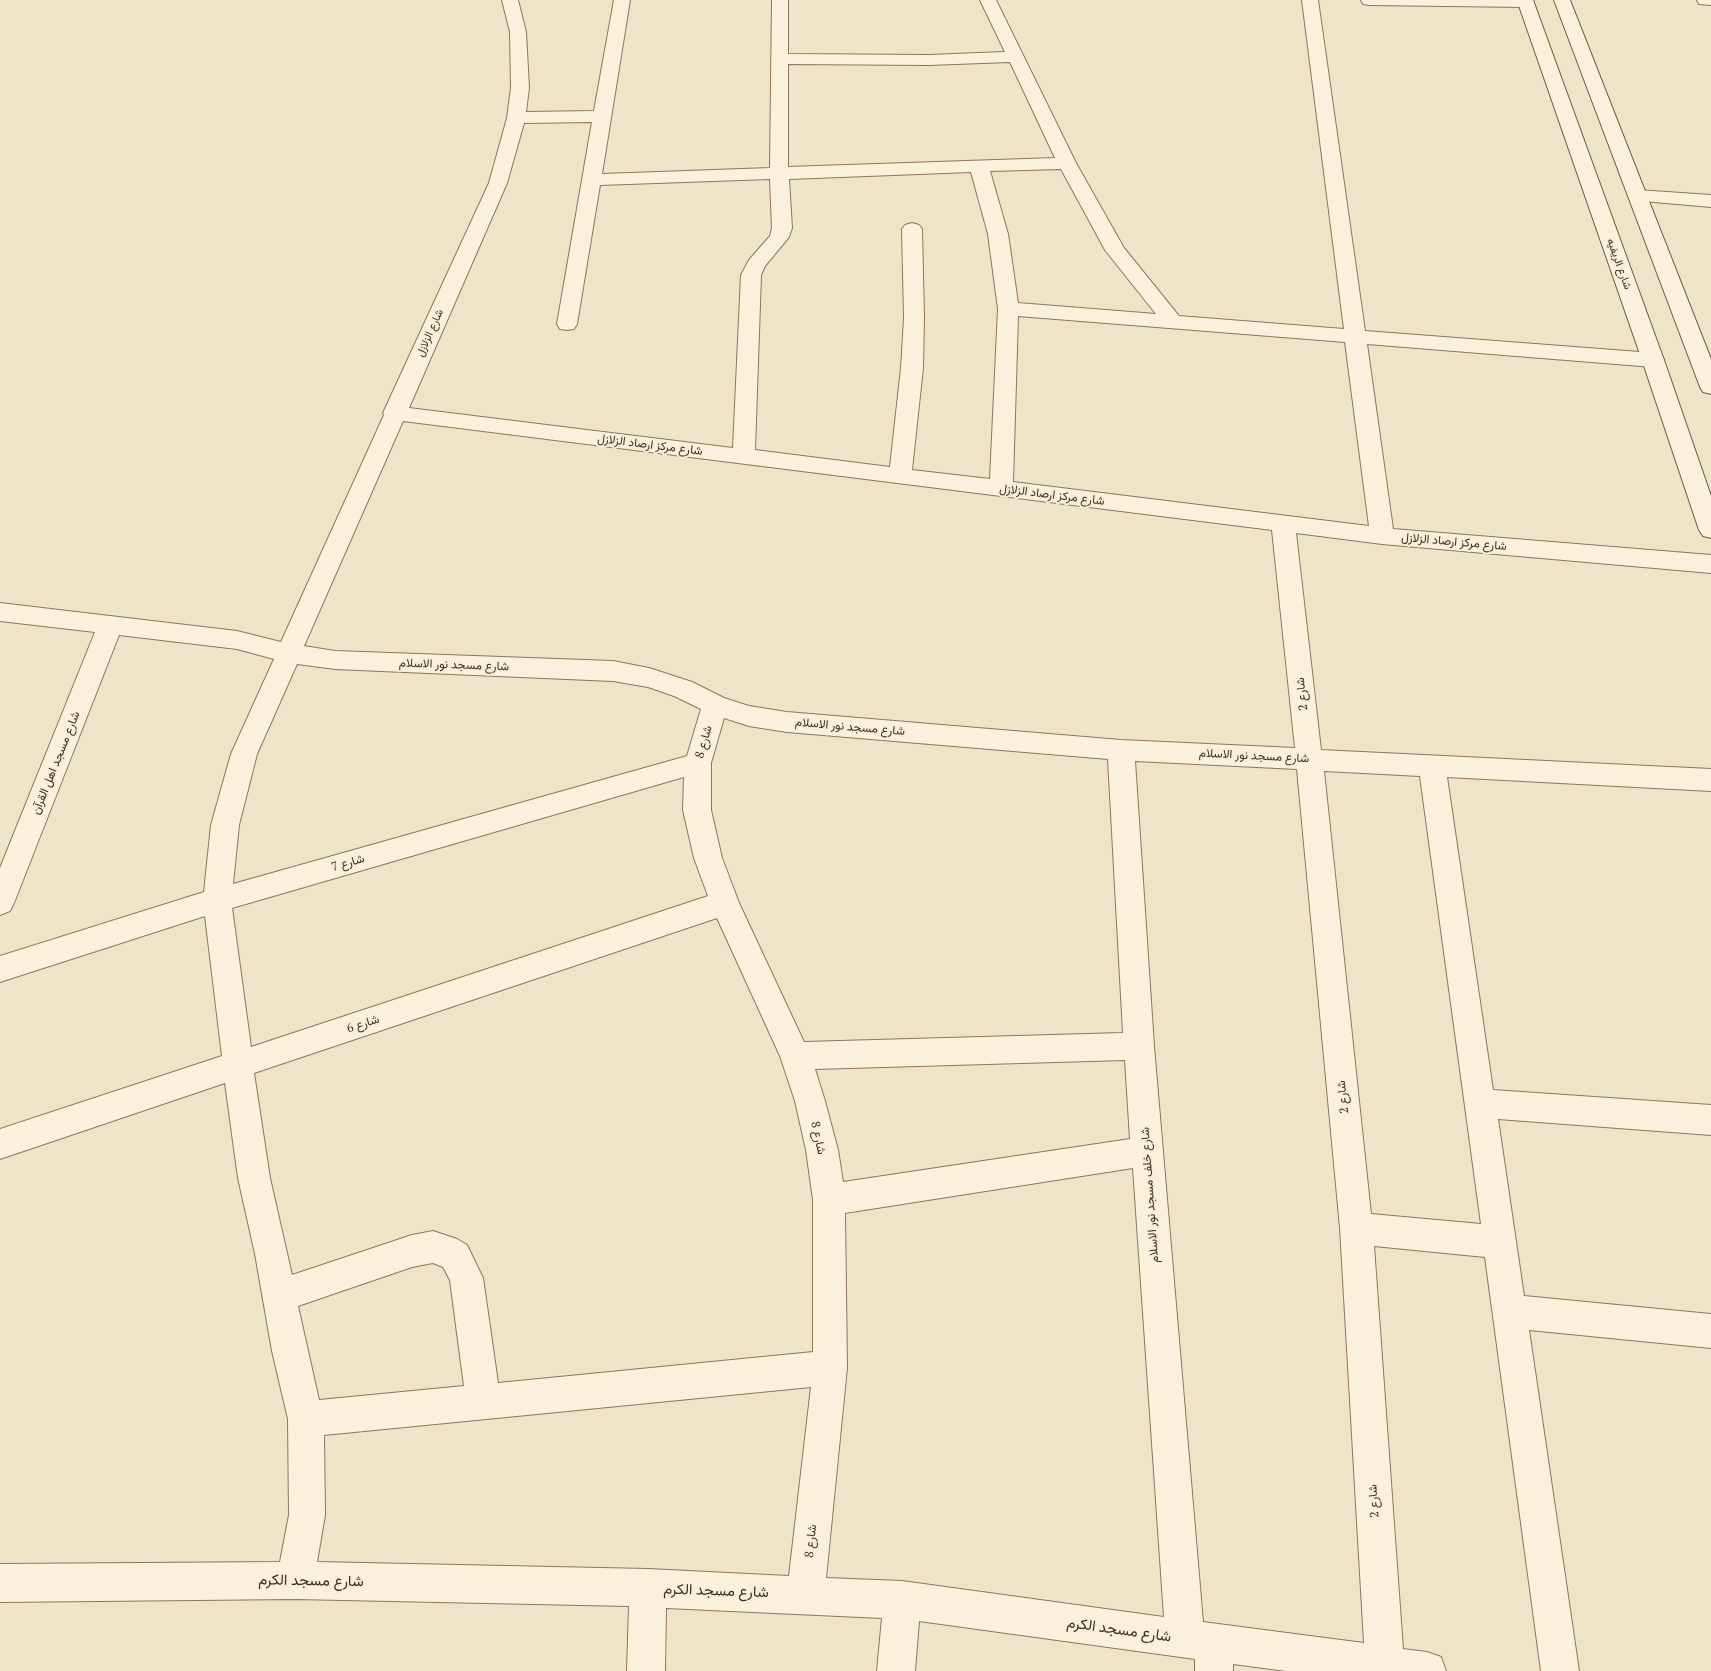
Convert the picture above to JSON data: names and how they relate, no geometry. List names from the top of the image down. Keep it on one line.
{"streets":{"street":["شارع الريفيه","شارع الزلازل","شارع مركز ارصاد الزلازل","شارع مسجد نور الاسلام","شارع 2","شارع 8","شارع مسجد اهل القرآن","شارع 7","شارع 6","شارع خلف مسجد نور الاسلام","شارع مسجد الكرم"]},"crossings":[["شارع الزلازل","شارع مركز ارصاد الزلازل"],["شارع الزلازل","شارع مسجد نور الاسلام"],["شارع الزلازل","شارع 7"],["شارع الزلازل","شارع 6"],["شارع الزلازل","شارع مسجد الكرم"],["شارع مركز ارصاد الزلازل","شارع 2"],["شارع مسجد نور الاسلام","شارع 2"],["شارع مسجد نور الاسلام","شارع 8"],["شارع مسجد نور الاسلام","شارع مسجد اهل القرآن"],["شارع مسجد نور الاسلام","شارع خلف مسجد نور الاسلام"],["شارع 2","شارع مسجد الكرم"],["شارع 8","شارع 7"],["شارع 8","شارع 6"],["شارع 8","شارع مسجد الكرم"],["شارع خلف مسجد نور الاسلام","شارع مسجد الكرم"]]}
